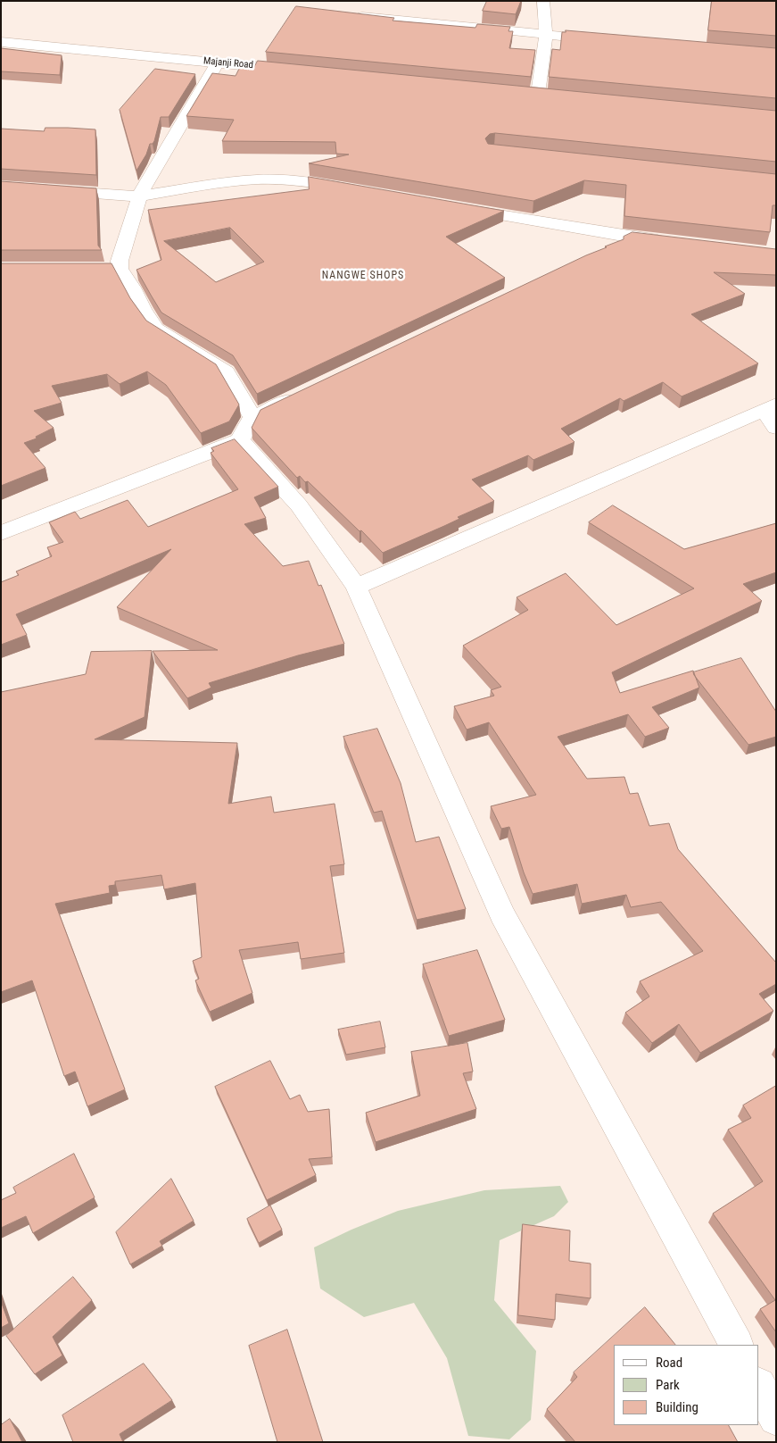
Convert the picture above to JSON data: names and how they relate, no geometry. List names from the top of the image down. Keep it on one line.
{"streets":{"street":["Majanji Road"]},"districts":["NANGWE SHOPS"],"legend":["Road","Park","Building"]}
